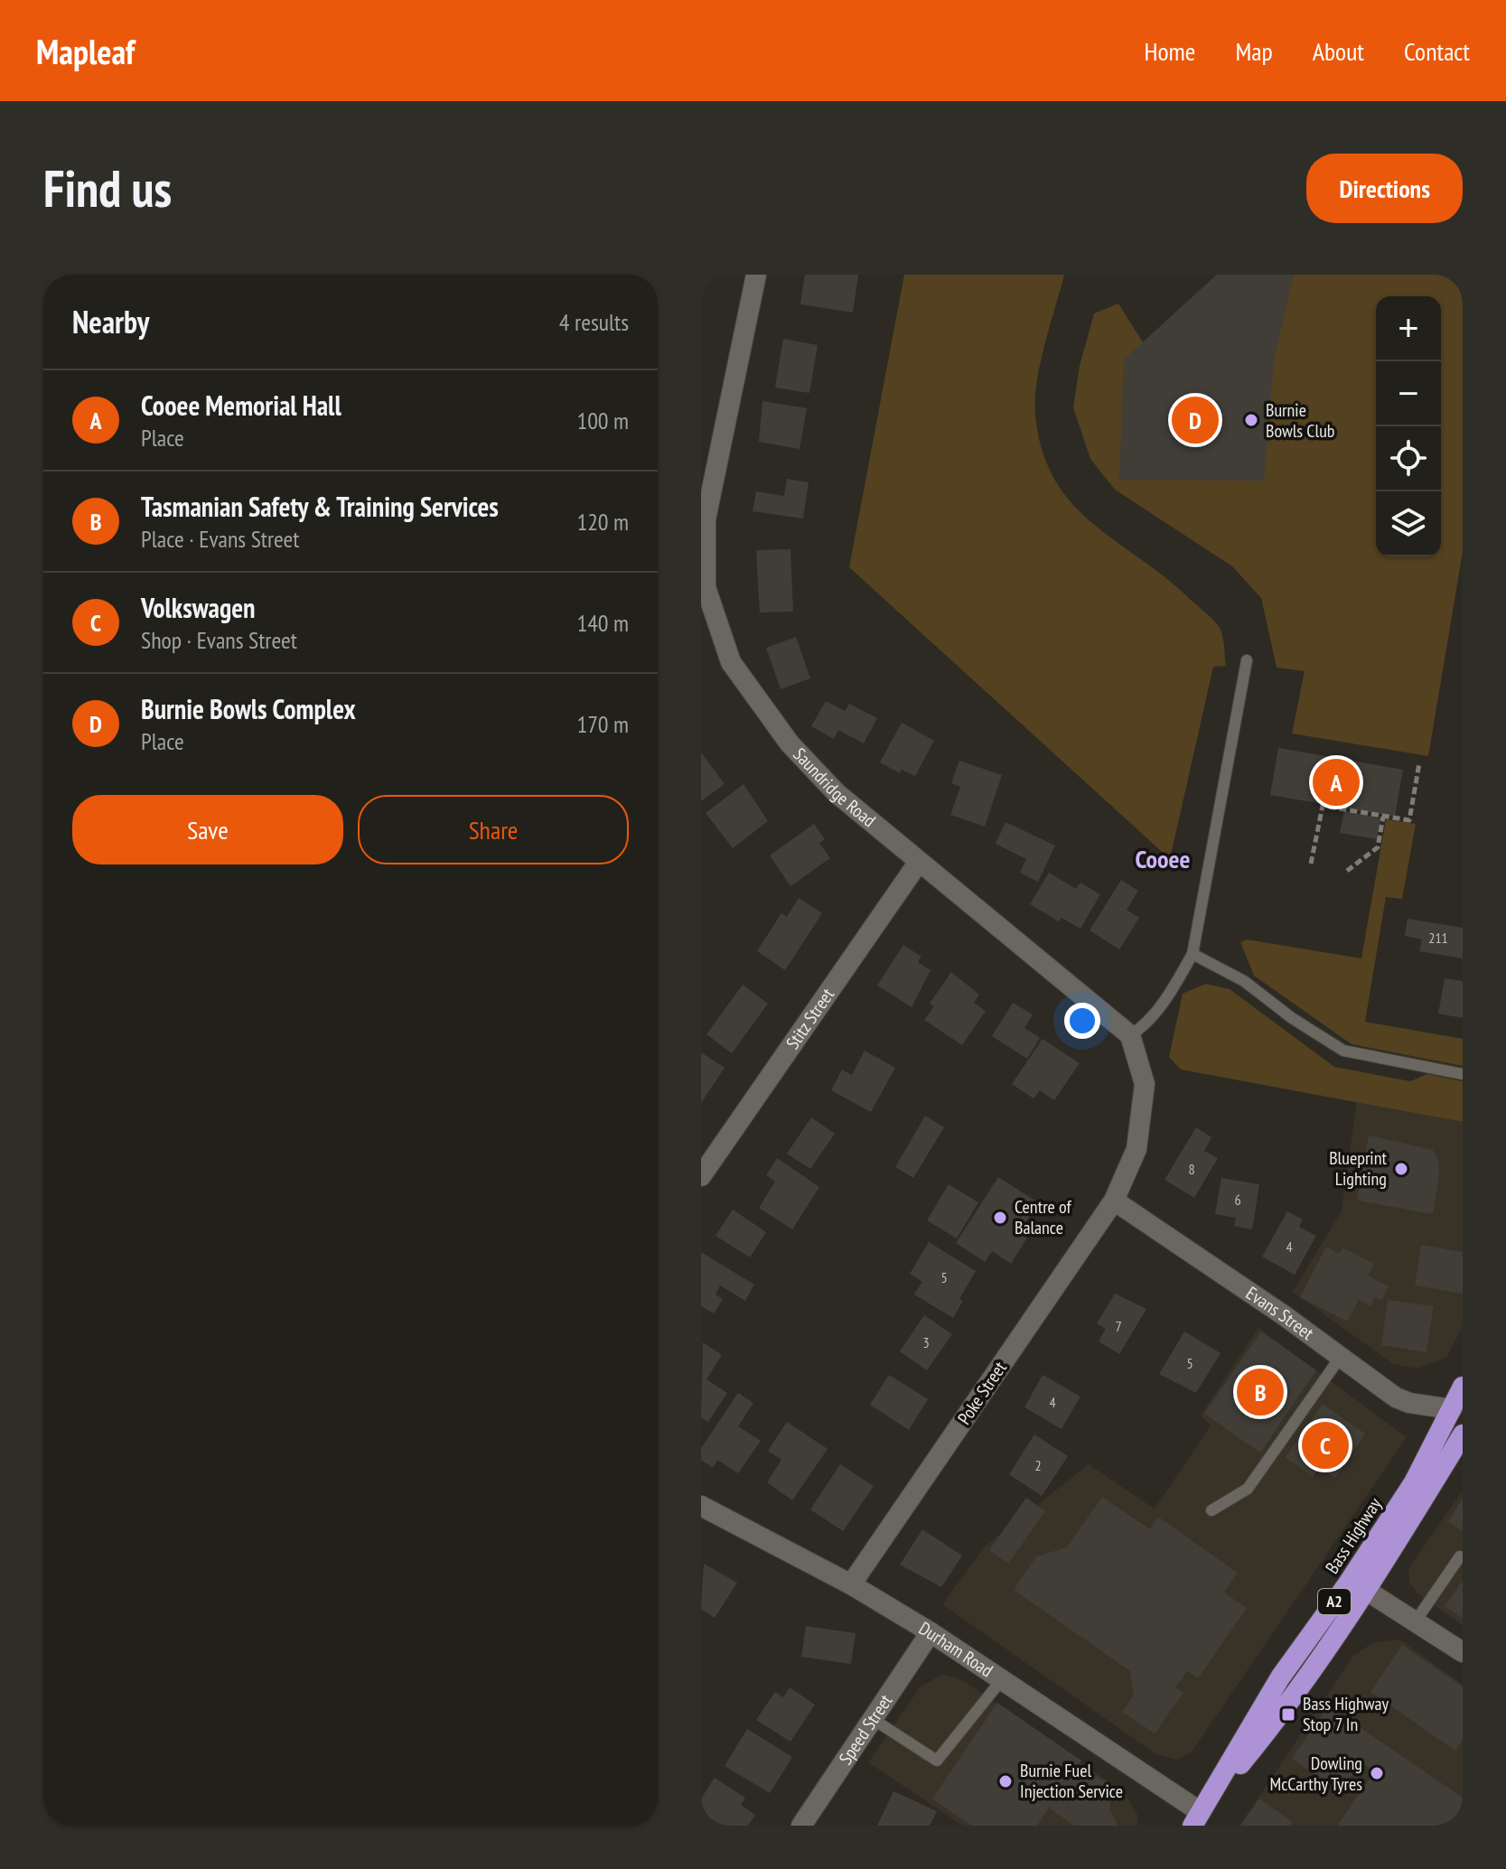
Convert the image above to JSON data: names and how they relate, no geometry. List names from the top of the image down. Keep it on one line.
{"streets":{"highway":["Bass Highway","A2"],"street":["Saundridge Road","Stitz Street","Evans Street","Poke Street","Durham Road","Speed Street"]},"crossings":[["Saundridge Road","Stitz Street"],["Evans Street","Poke Street"],["Evans Street","Bass Highway"],["Poke Street","Durham Road"],["Bass Highway","A2"],["Bass Highway","Durham Road"],["A2","Durham Road"],["Durham Road","Speed Street"]],"districts":["Cooee"],"places":{"other":["Burnie Bowls Club","Blueprint Lighting","Centre of Balance","Dowling McCarthy Tyres","Burnie Fuel Injection Service"],"transit":["Bass Highway Stop 7 In"]},"house_numbers":["211","8","6","4","5","7","3","5","4","2"],"page":{"header":"Mapleaf","nav":["Home","Map","About","Contact"],"buttons":["Directions",["Save","Share"]],"title":"Find us","heading":["Nearby","4 results"],"map_buttons":["+","−"],"list":[{"mark":"A","name":"Cooee Memorial Hall","note":"Place","value":"100 m"},{"mark":"B","name":"Tasmanian Safety & Training Services","note":"Place · Evans Street","value":"120 m"},{"mark":"C","name":"Volkswagen","note":"Shop · Evans Street","value":"140 m"},{"mark":"D","name":"Burnie Bowls Complex","note":"Place","value":"170 m"}],"pins":["D","A","B","C"]}}
